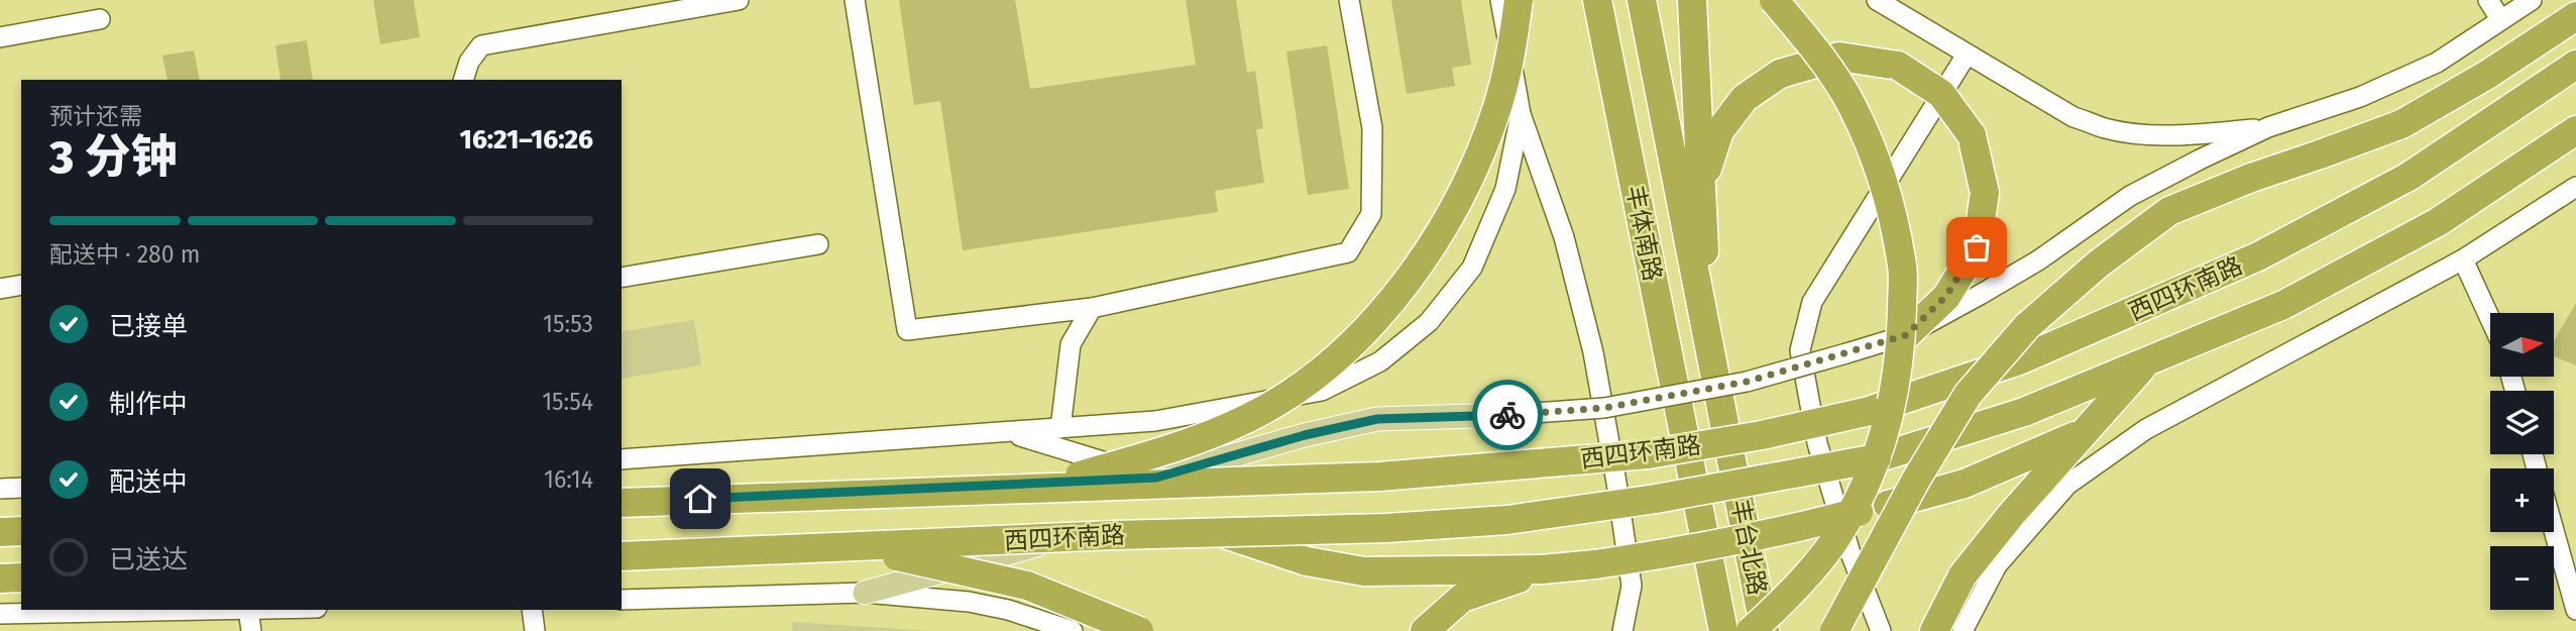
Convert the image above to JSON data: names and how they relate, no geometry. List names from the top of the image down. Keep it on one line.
{"streets":{"highway":["丰体南路","西四环南路","丰台北路"]},"crossings":[["丰体南路","丰台北路"]],"north":"right","page":{"heading":["3 分钟","预计还需","16:21–16:26"],"bar":"配送中 · 280 m","list":[["已接单","15:53"],["制作中","15:54"],["配送中","16:14"],"已送达"],"map_buttons":["+","−"]}}
